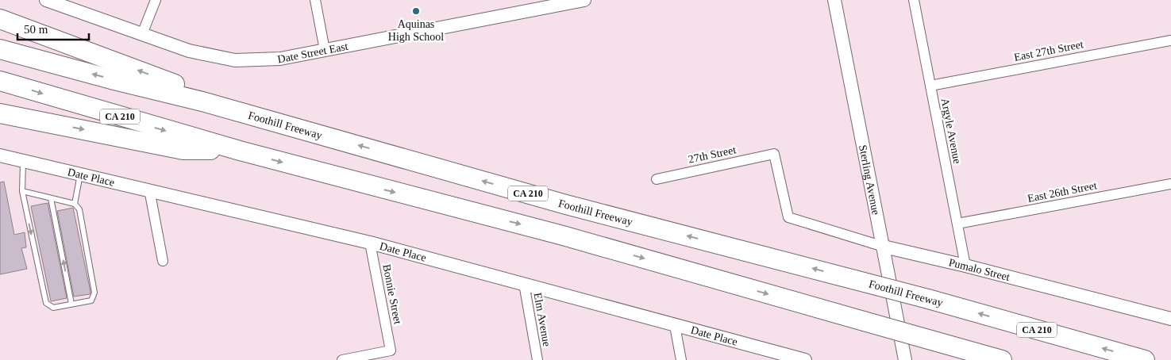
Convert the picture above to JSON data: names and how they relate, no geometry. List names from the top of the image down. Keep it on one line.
{"streets":{"highway":["CA 210","Foothill Freeway"],"street":["East 27th Street","Date Street East","Argyle Avenue","27th Street","Date Place","Sterling Avenue","East 26th Street","Pumalo Street","Bonnie Street","Elm Avenue"]},"crossings":[["East 27th Street","Argyle Avenue"],["Argyle Avenue","East 26th Street"],["Argyle Avenue","Pumalo Street"],["27th Street","Pumalo Street"],["Date Place","Bonnie Street"],["Date Place","Elm Avenue"],["Sterling Avenue","Pumalo Street"]],"places":["Aquinas High School"],"scale_bar":"50 m"}
